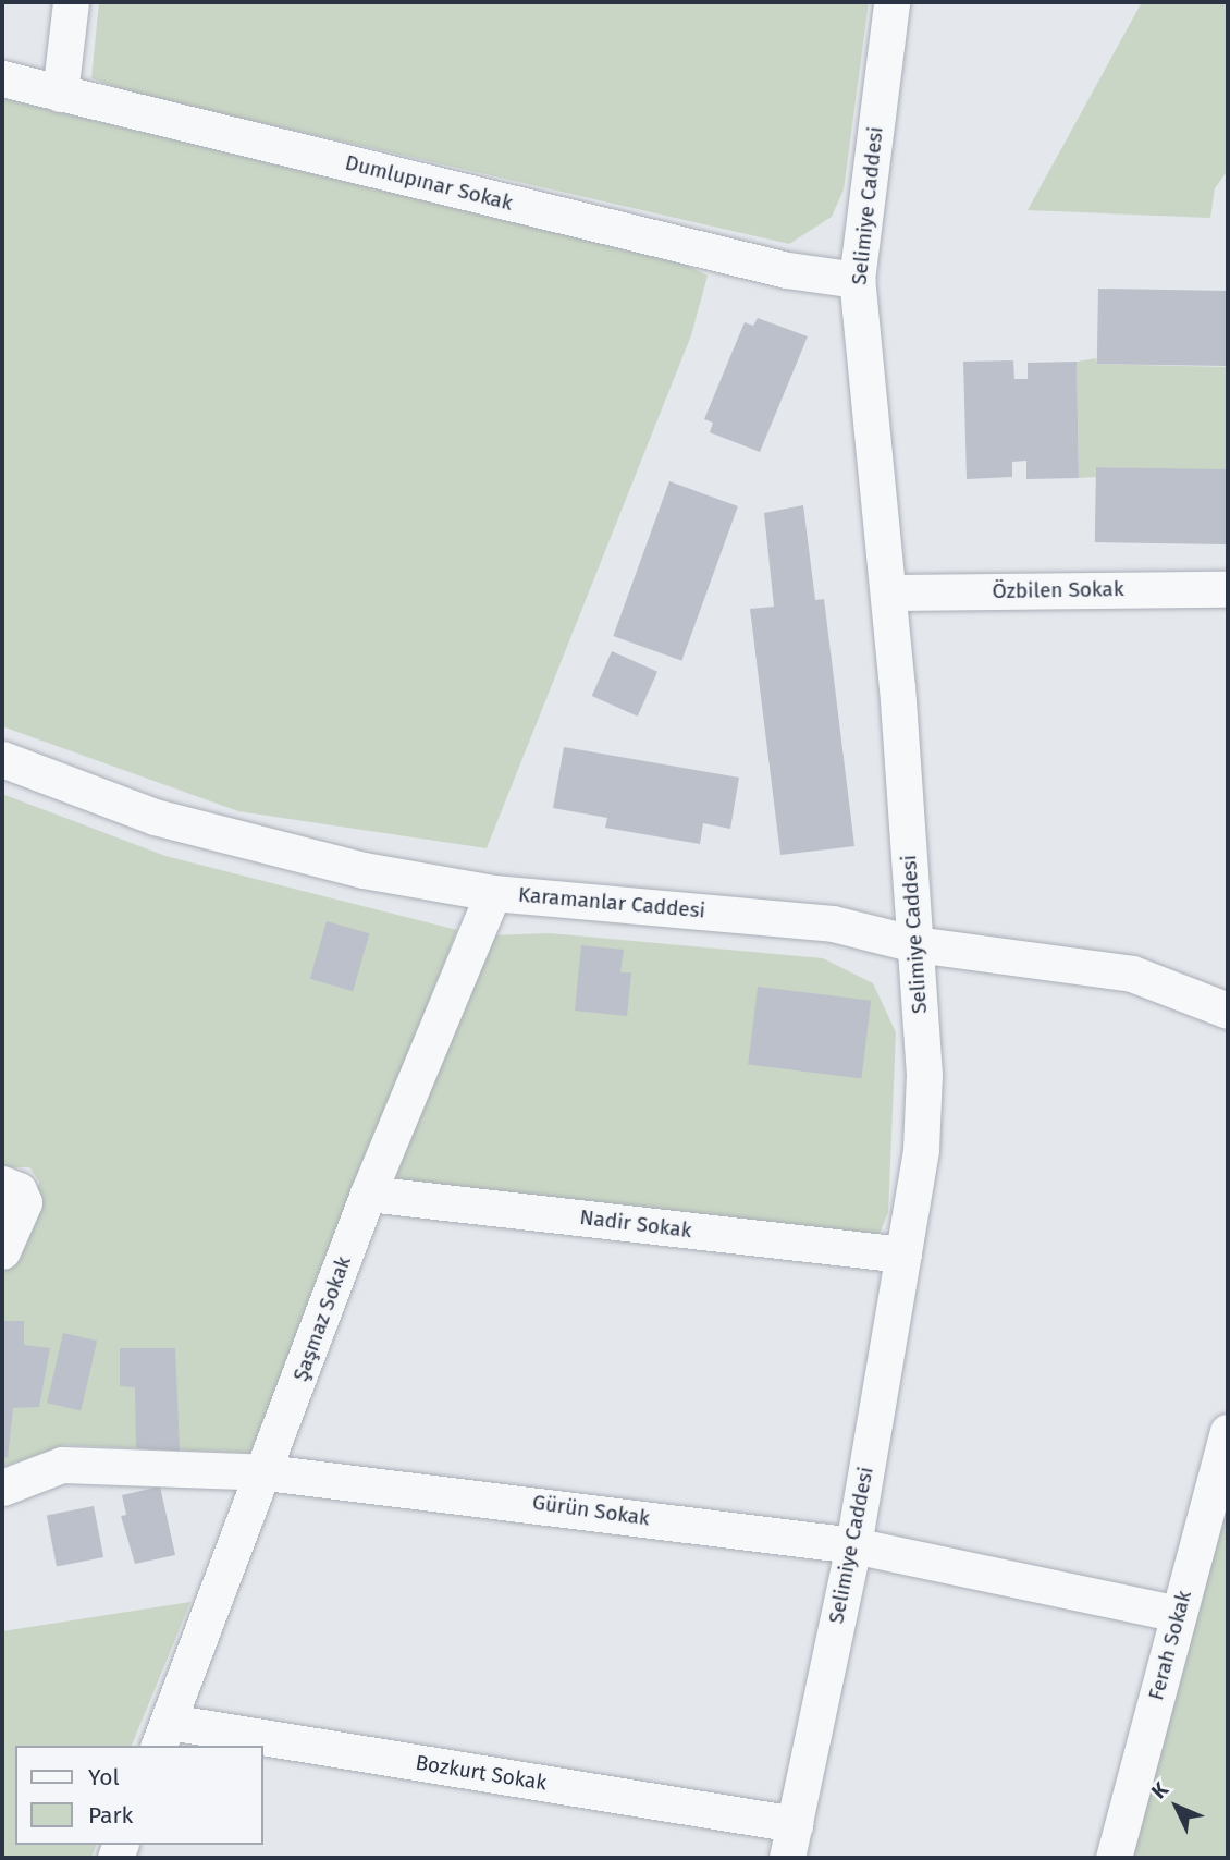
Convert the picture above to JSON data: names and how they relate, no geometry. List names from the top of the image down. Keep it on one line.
{"streets":{"street":["Dumlupınar Sokak","Selimiye Caddesi","Özbilen Sokak","Karamanlar Caddesi","Nadir Sokak","Şaşmaz Sokak","Gürün Sokak","Ferah Sokak","Bozkurt Sokak"]},"crossings":[["Dumlupınar Sokak","Selimiye Caddesi"],["Selimiye Caddesi","Özbilen Sokak"],["Selimiye Caddesi","Karamanlar Caddesi"],["Selimiye Caddesi","Nadir Sokak"],["Selimiye Caddesi","Gürün Sokak"],["Selimiye Caddesi","Bozkurt Sokak"],["Karamanlar Caddesi","Şaşmaz Sokak"],["Nadir Sokak","Şaşmaz Sokak"],["Şaşmaz Sokak","Gürün Sokak"],["Şaşmaz Sokak","Bozkurt Sokak"],["Gürün Sokak","Ferah Sokak"]],"legend":["Yol","Park"],"north":"top left"}
